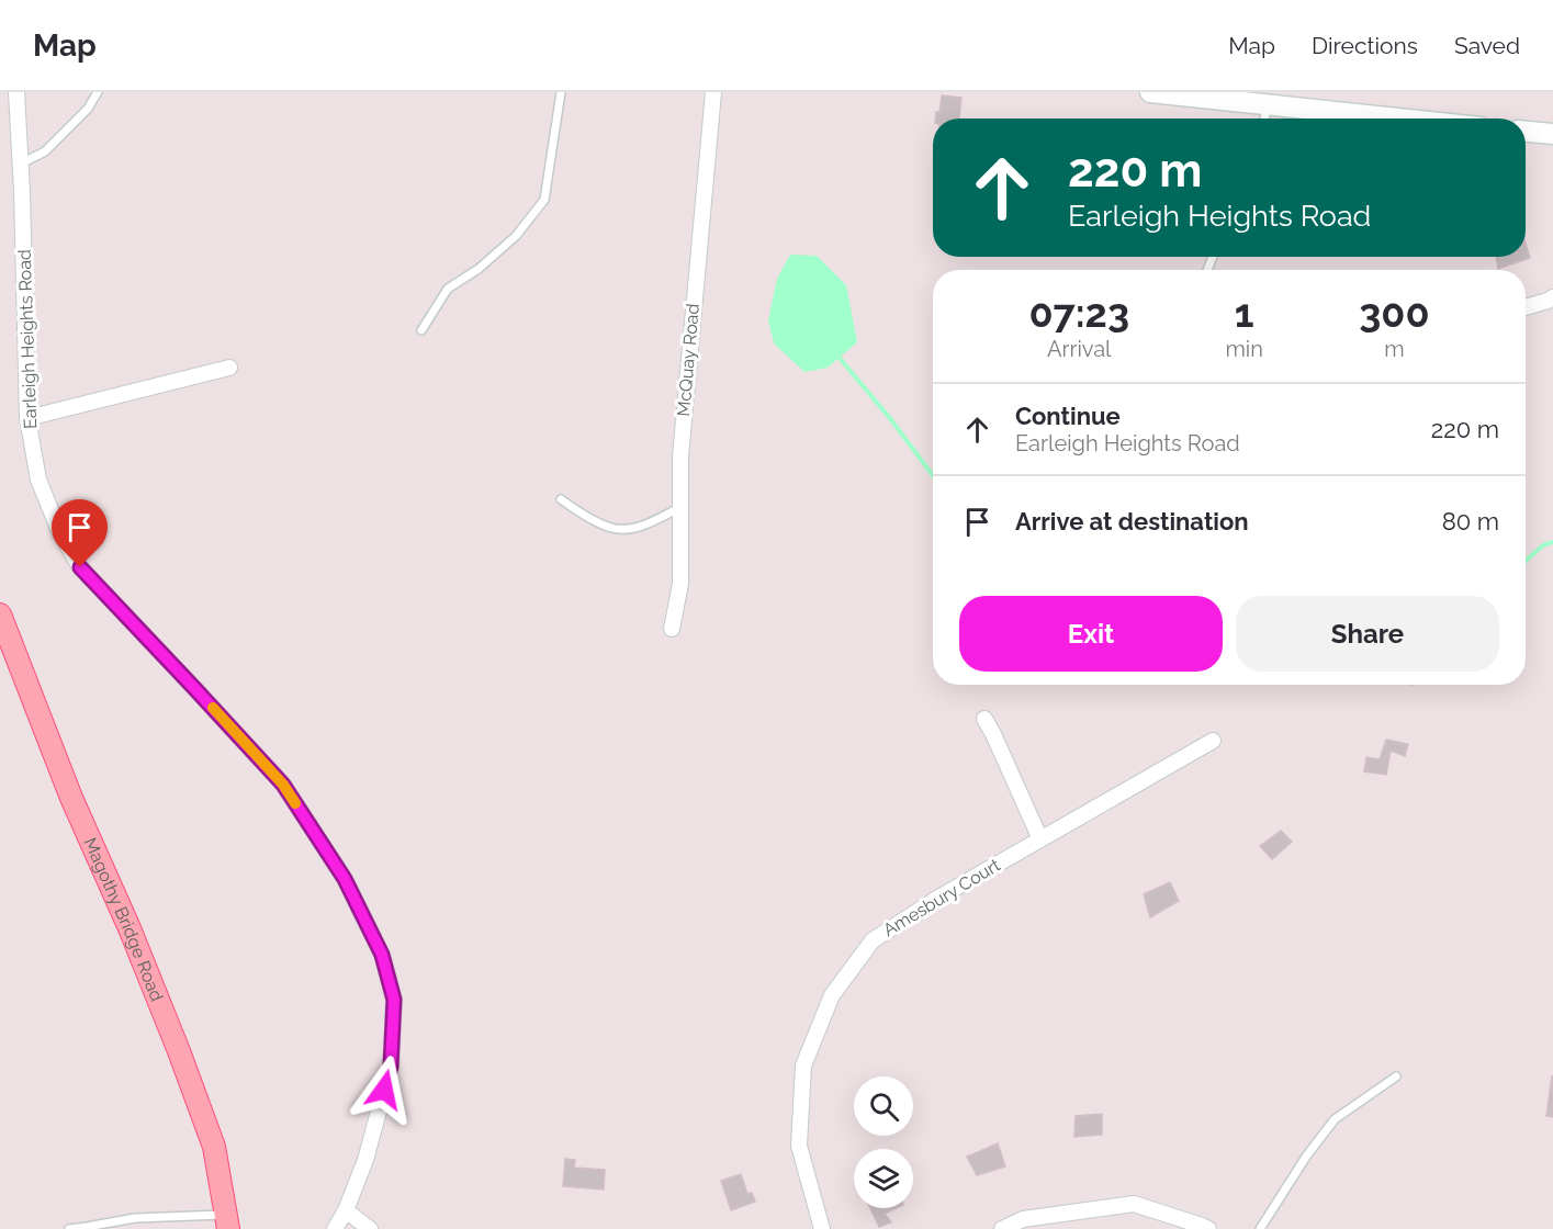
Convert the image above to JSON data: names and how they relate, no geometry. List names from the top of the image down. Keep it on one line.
{"streets":{"main road":["Magothy Bridge Road"],"street":["Earleigh Heights Road","McQuay Road","Amesbury Court"]},"page":{"header":"Map","nav":["Map","Directions","Saved"],"turn":["220 m","Earleigh Heights Road"],"eta":["07:23","Arrival","1","min","300","m"],"list":[{"name":"Continue","note":"Earleigh Heights Road","value":"220 m"},{"name":"Arrive at destination","value":"80 m"}],"buttons":["Exit","Share"]}}
